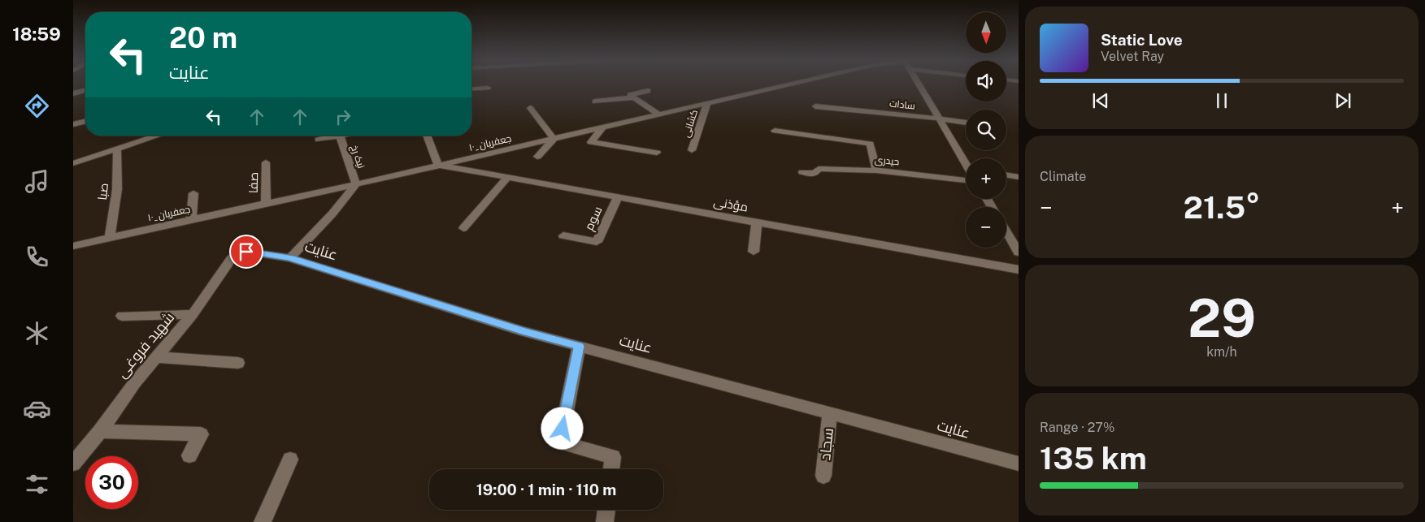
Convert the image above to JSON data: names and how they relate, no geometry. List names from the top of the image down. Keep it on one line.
{"streets":{"street":["سادات","کشانی","۱۰_جعفریان","نیک رخ","حیدری","صفا","صبا","مؤذنی","سوم","عنایت","شهید فروغی","سجاد"]},"crossings":[["کشانی","۱۰_جعفریان"],["۱۰_جعفریان","نیک رخ"],["۱۰_جعفریان","صفا"],["۱۰_جعفریان","صبا"],["۱۰_جعفریان","مؤذنی"],["مؤذنی","سوم"],["عنایت","شهید فروغی"],["عنایت","سجاد"]],"north":"bottom","page":{"tabs":"18:59","map_buttons":["+","−"],"turn":["20 m","عنایت"],"song":["Static Love","Velvet Ray"],"tile":["Climate",["29","km/h"],["Range · 27%","135 km"]],"heat":["−","21.5°","+"],"limit":"30","trip":"19:00 · 1 min · 110 m"}}
